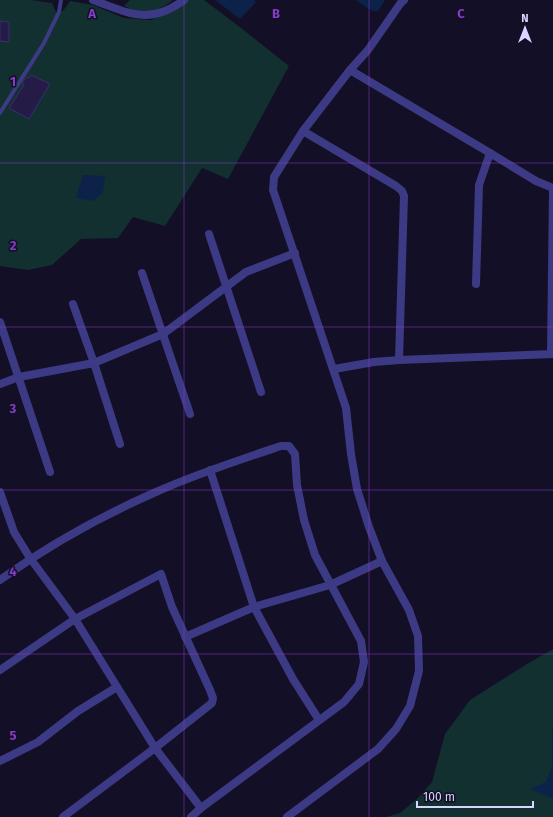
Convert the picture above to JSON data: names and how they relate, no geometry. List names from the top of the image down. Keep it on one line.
{"scale_bar":"100 m","north":"top","grid":{"columns":["A","B","C"],"rows":["1","2","3","4","5"]}}
